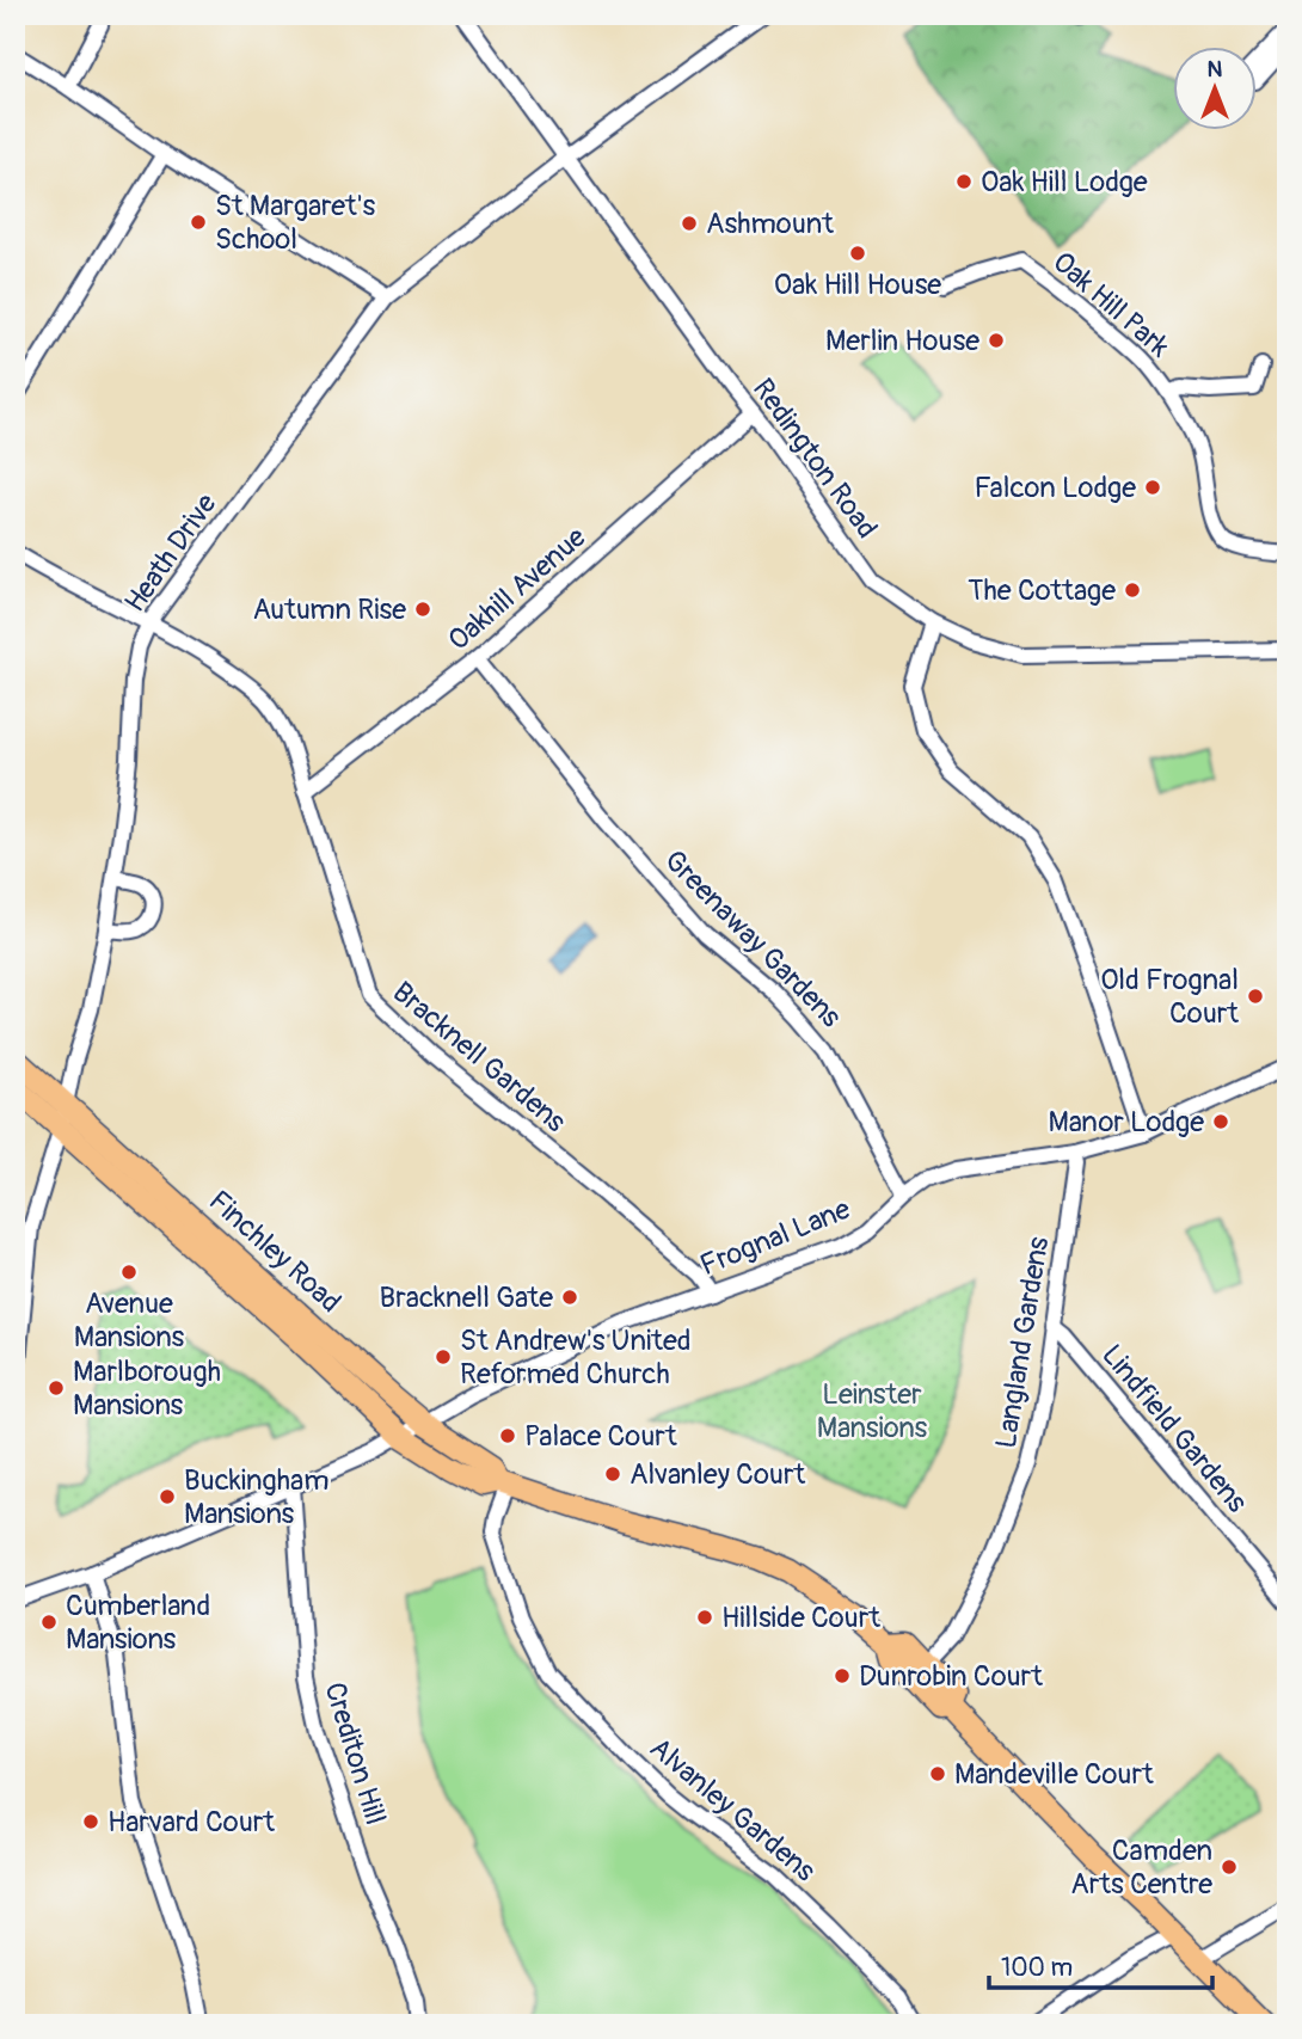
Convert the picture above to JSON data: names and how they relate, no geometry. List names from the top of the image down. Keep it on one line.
{"streets":{"highway":["Finchley Road"],"street":["Oak Hill Park","Redington Road","Heath Drive","Oakhill Avenue","Greenaway Gardens","Bracknell Gardens","Frognal Lane","Langland Gardens","Lindfield Gardens","Crediton Hill","Alvanley Gardens"]},"crossings":[["Redington Road","Heath Drive"],["Redington Road","Oakhill Avenue"],["Heath Drive","Bracknell Gardens"],["Heath Drive","Finchley Road"],["Oakhill Avenue","Greenaway Gardens"],["Oakhill Avenue","Bracknell Gardens"],["Greenaway Gardens","Frognal Lane"],["Bracknell Gardens","Frognal Lane"],["Frognal Lane","Finchley Road"],["Frognal Lane","Langland Gardens"],["Frognal Lane","Crediton Hill"],["Finchley Road","Langland Gardens"],["Finchley Road","Alvanley Gardens"],["Langland Gardens","Lindfield Gardens"]],"parks":["Leinster Mansions"],"places":["Oak Hill Lodge","St Margaret's School","Ashmount","Oak Hill House","Merlin House","Falcon Lodge","The Cottage","Autumn Rise","Old Frognal Court","Manor Lodge","Avenue Mansions","Bracknell Gate","St Andrew's United Reformed Church","Marlborough Mansions","Palace Court","Alvanley Court","Buckingham Mansions","Hillside Court","Cumberland Mansions","Dunrobin Court","Mandeville Court","Harvard Court","Camden Arts Centre"],"scale_bar":"100 m","north":"top"}
